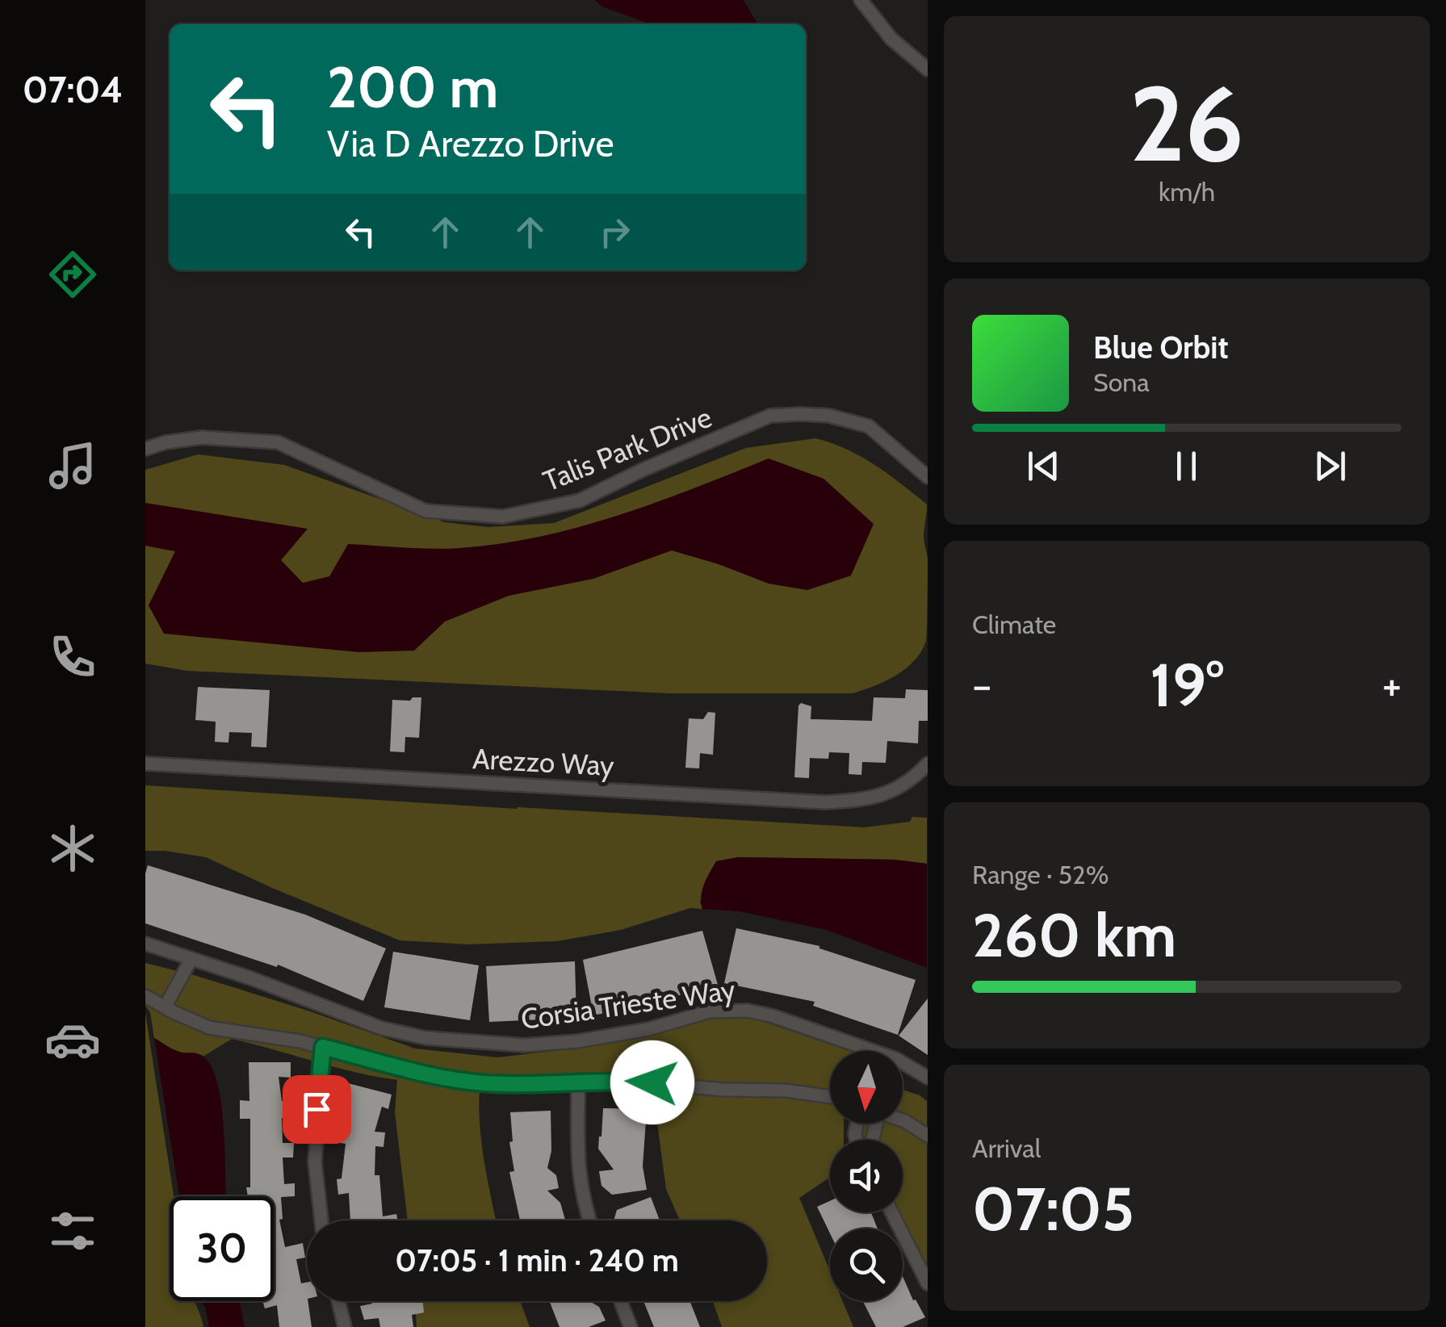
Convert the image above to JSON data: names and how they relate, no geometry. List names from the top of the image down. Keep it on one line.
{"streets":{"street":["Talis Park Drive","Arezzo Way","Corsia Trieste Way"]},"north":"bottom","page":{"tabs":"07:04","tile":[["26","km/h"],"Climate",["Range · 52%","260 km"],["Arrival","07:05"]],"turn":["200 m","Via D Arezzo Drive"],"song":["Blue Orbit","Sona"],"heat":["−","19°","+"],"limit":"30","trip":"07:05 · 1 min · 240 m"}}
